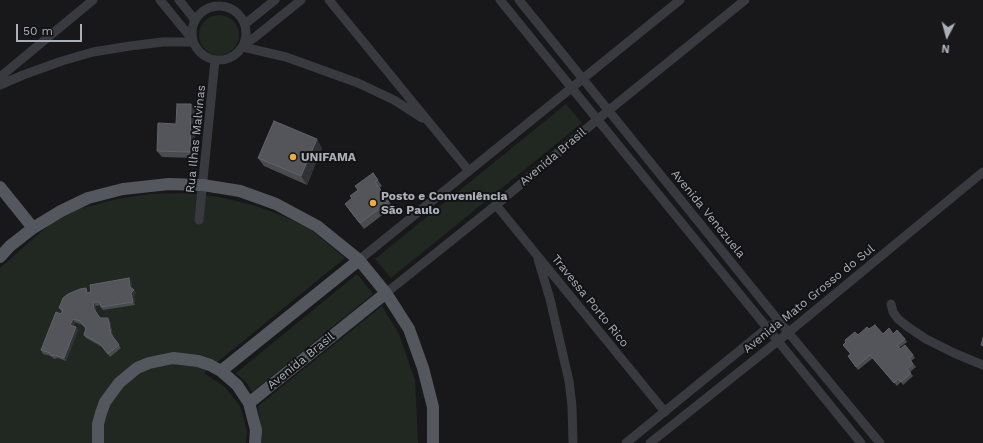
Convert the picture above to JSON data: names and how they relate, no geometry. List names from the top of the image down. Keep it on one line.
{"streets":{"main road":["Avenida Brasil"],"street":["Rua Ilhas Malvinas","Avenida Venezuela","Avenida Mato Grosso do Sul","Travessa Porto Rico"]},"crossings":[["Avenida Brasil","Avenida Venezuela"],["Avenida Brasil","Travessa Porto Rico"],["Avenida Venezuela","Avenida Mato Grosso do Sul"],["Avenida Mato Grosso do Sul","Travessa Porto Rico"]],"places":["UNIFAMA","Posto e Conveniência São Paulo"],"scale_bar":"50 m","north":"bottom"}
